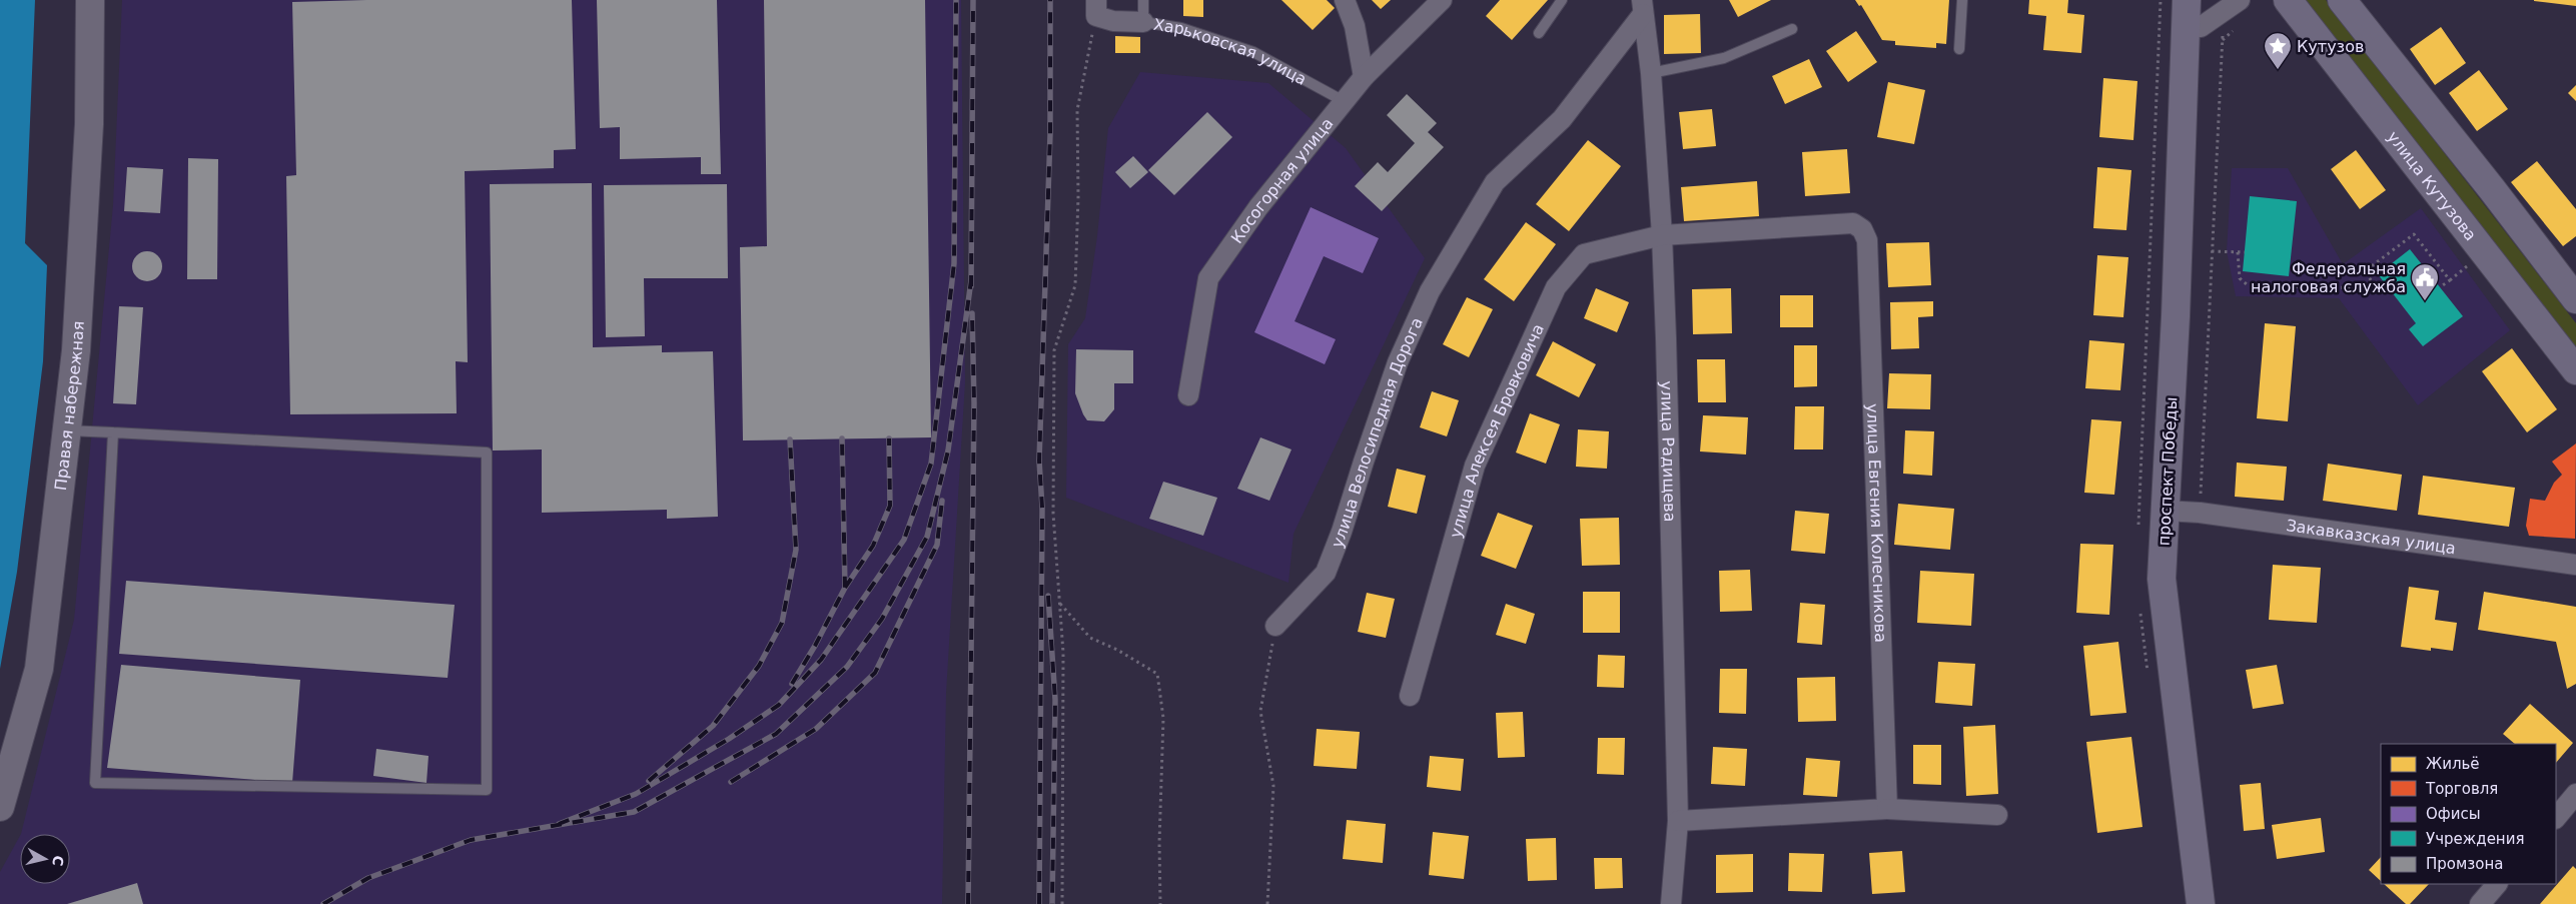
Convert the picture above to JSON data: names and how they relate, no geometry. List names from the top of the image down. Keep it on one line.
{"streets":{"main road":["улица Кутузова","Правая набережная","проспект Победы"],"street":["Харьковская улица","Косогорная улица","улица Алексея Бровковича","улица Велосипедная Дорога","улица Радищева","улица Евгения Колесникова","Закавказская улица"]},"crossings":[["Харьковская улица","Косогорная улица"],["улица Алексея Бровковича","улица Радищева"],["улица Алексея Бровковича","улица Евгения Колесникова"],["улица Велосипедная Дорога","улица Радищева"],["улица Радищева","улица Евгения Колесникова"],["проспект Победы","Закавказская улица"]],"places":{"place":["Кутузов"],"public building":["Федеральная налоговая служба"]},"legend":["Жильё","Торговля","Офисы","Учреждения","Промзона"],"north":"right"}
